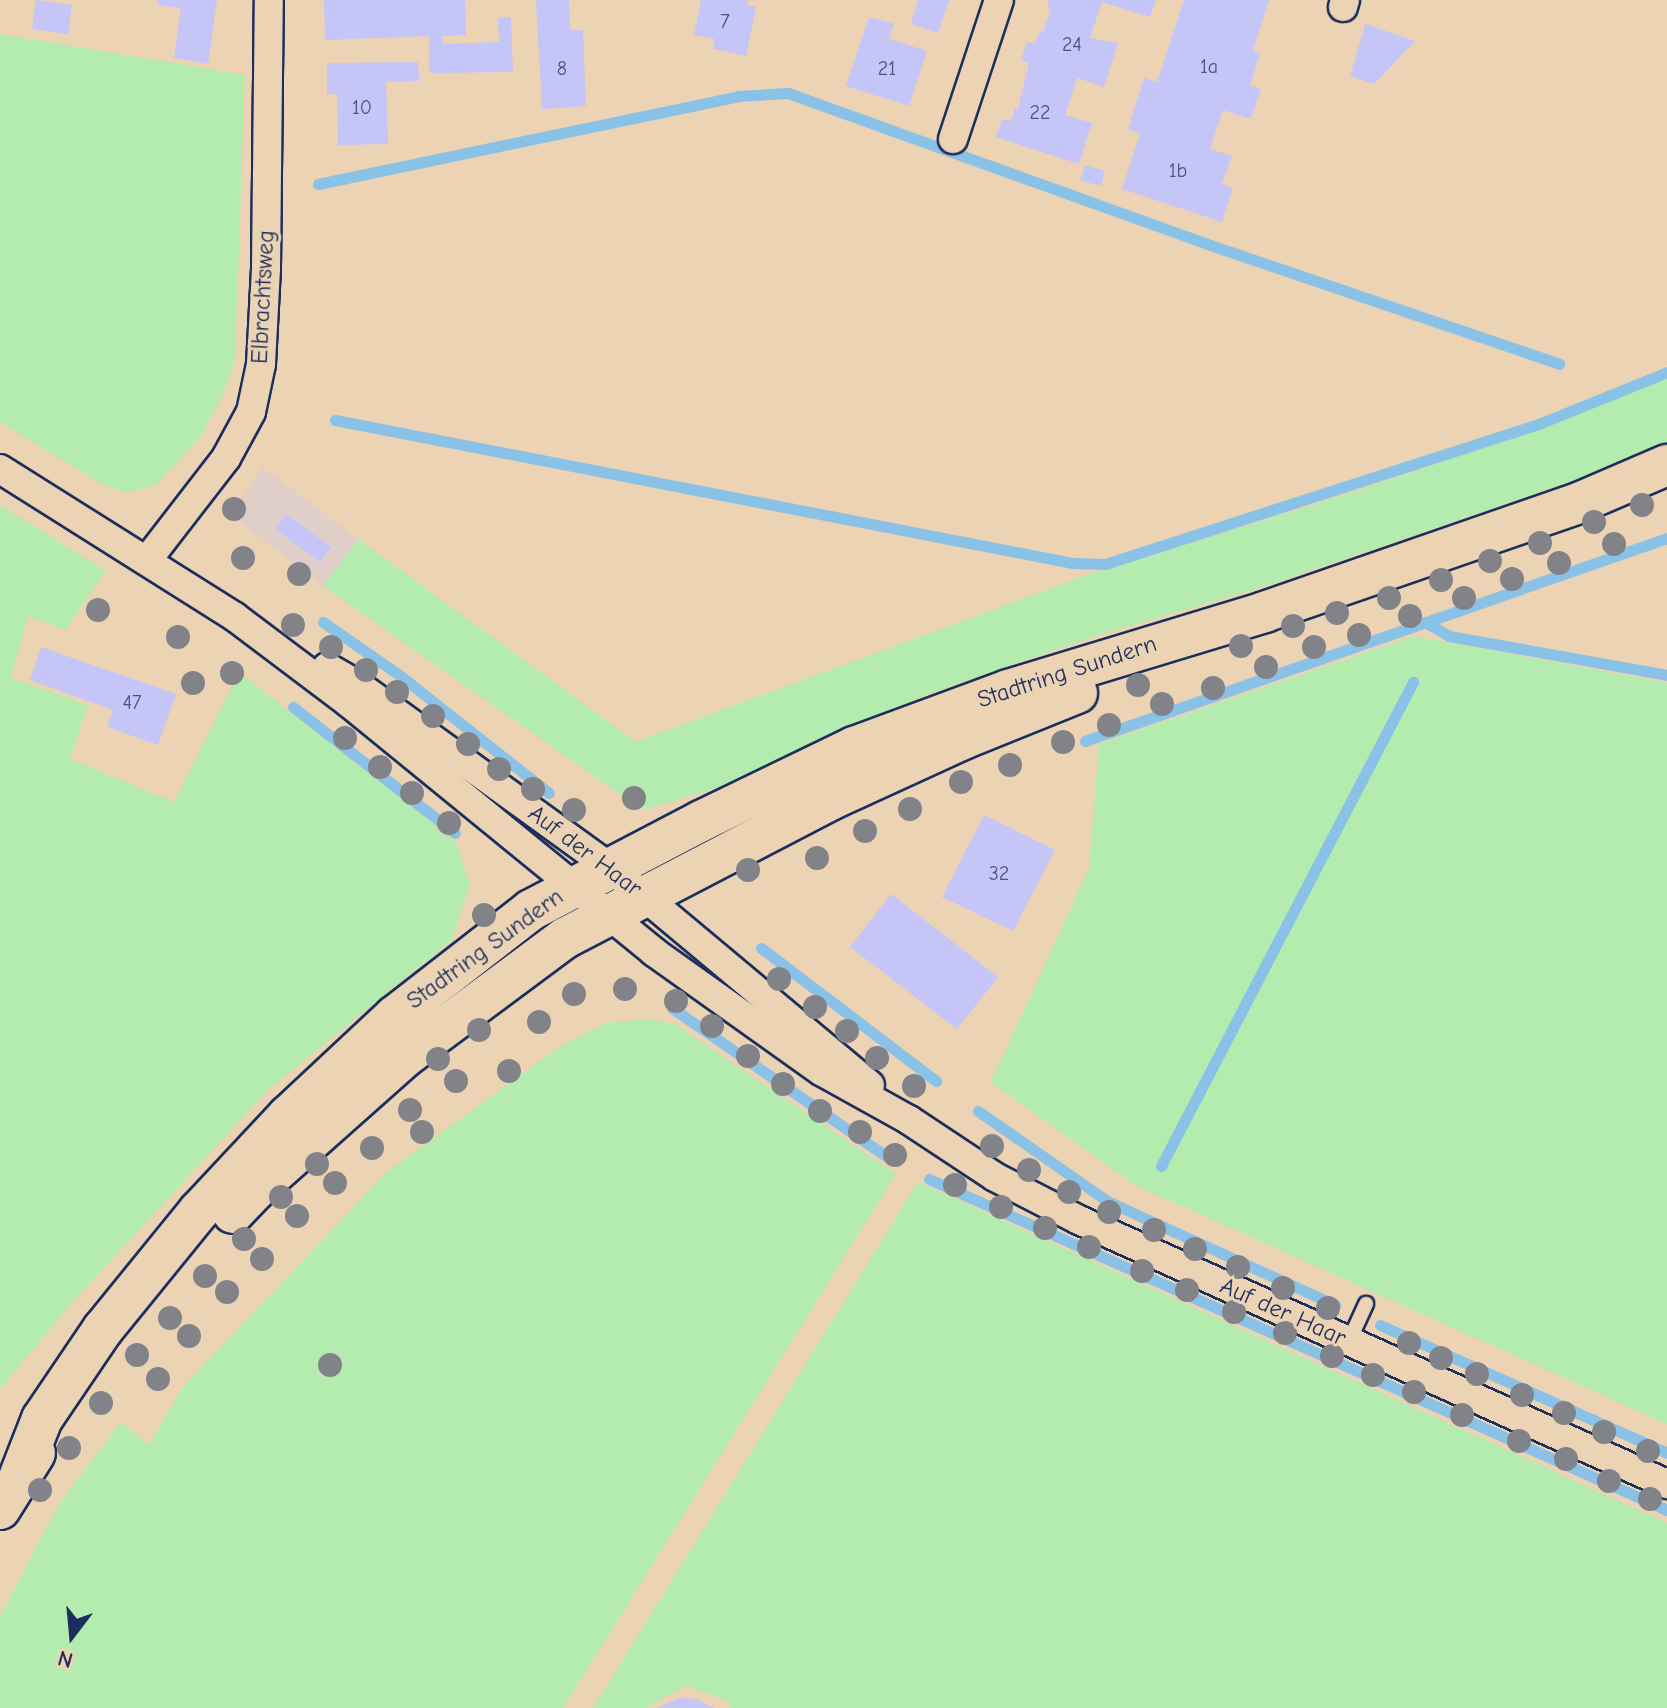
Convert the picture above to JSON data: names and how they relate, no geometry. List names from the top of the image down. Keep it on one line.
{"streets":{"main road":["Stadtring Sundern"],"street":["Elbrachtsweg","Auf der Haar"]},"crossings":[["Elbrachtsweg","Auf der Haar"],["Stadtring Sundern","Auf der Haar"]],"house_numbers":["7","24","1a","8","21","10","22","1b","47","32"],"north":"bottom"}
